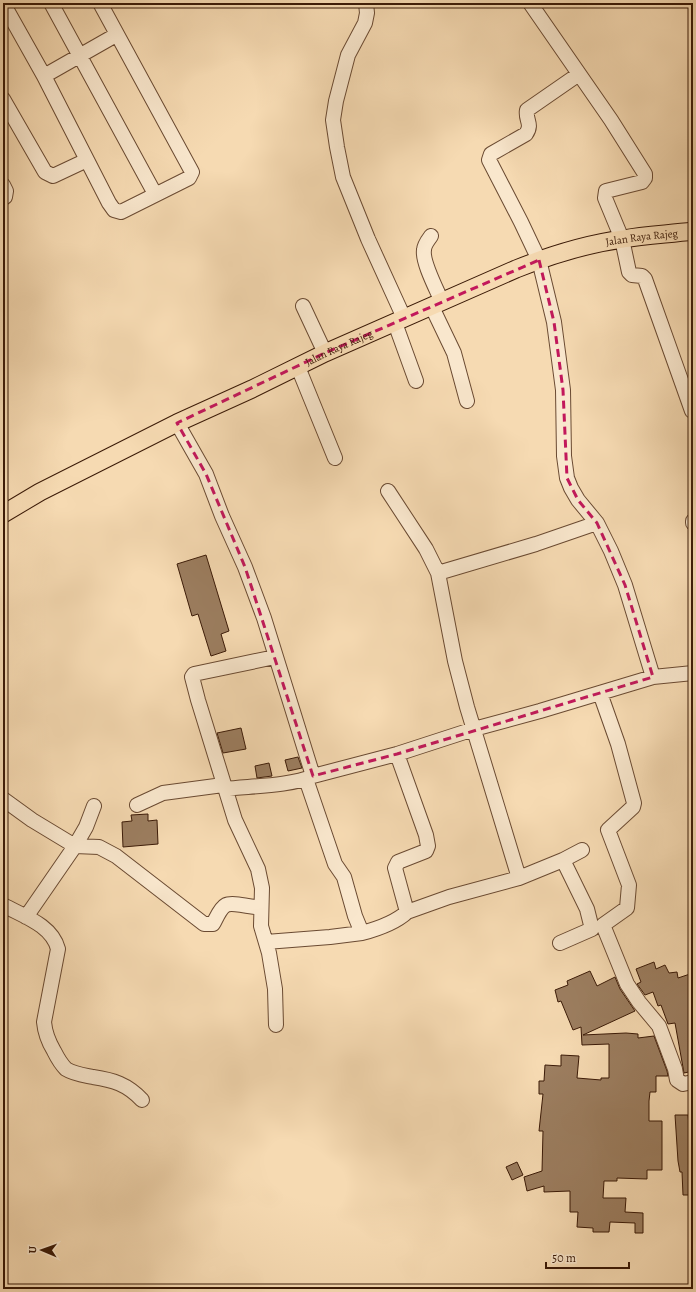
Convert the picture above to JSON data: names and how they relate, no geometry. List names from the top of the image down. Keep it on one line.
{"streets":{"main road":["Jalan Raya Rajeg"]},"scale_bar":"50 m","north":"left"}
